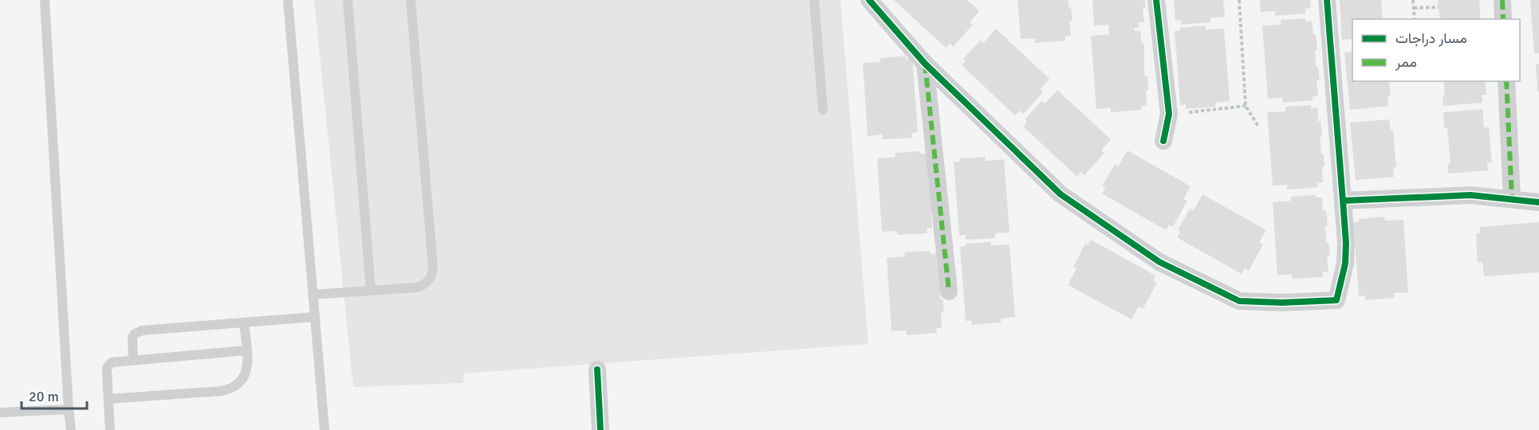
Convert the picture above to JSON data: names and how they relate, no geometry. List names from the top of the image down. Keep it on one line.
{"legend":["مسار دراجات","ممر"],"scale_bar":"20 m"}
